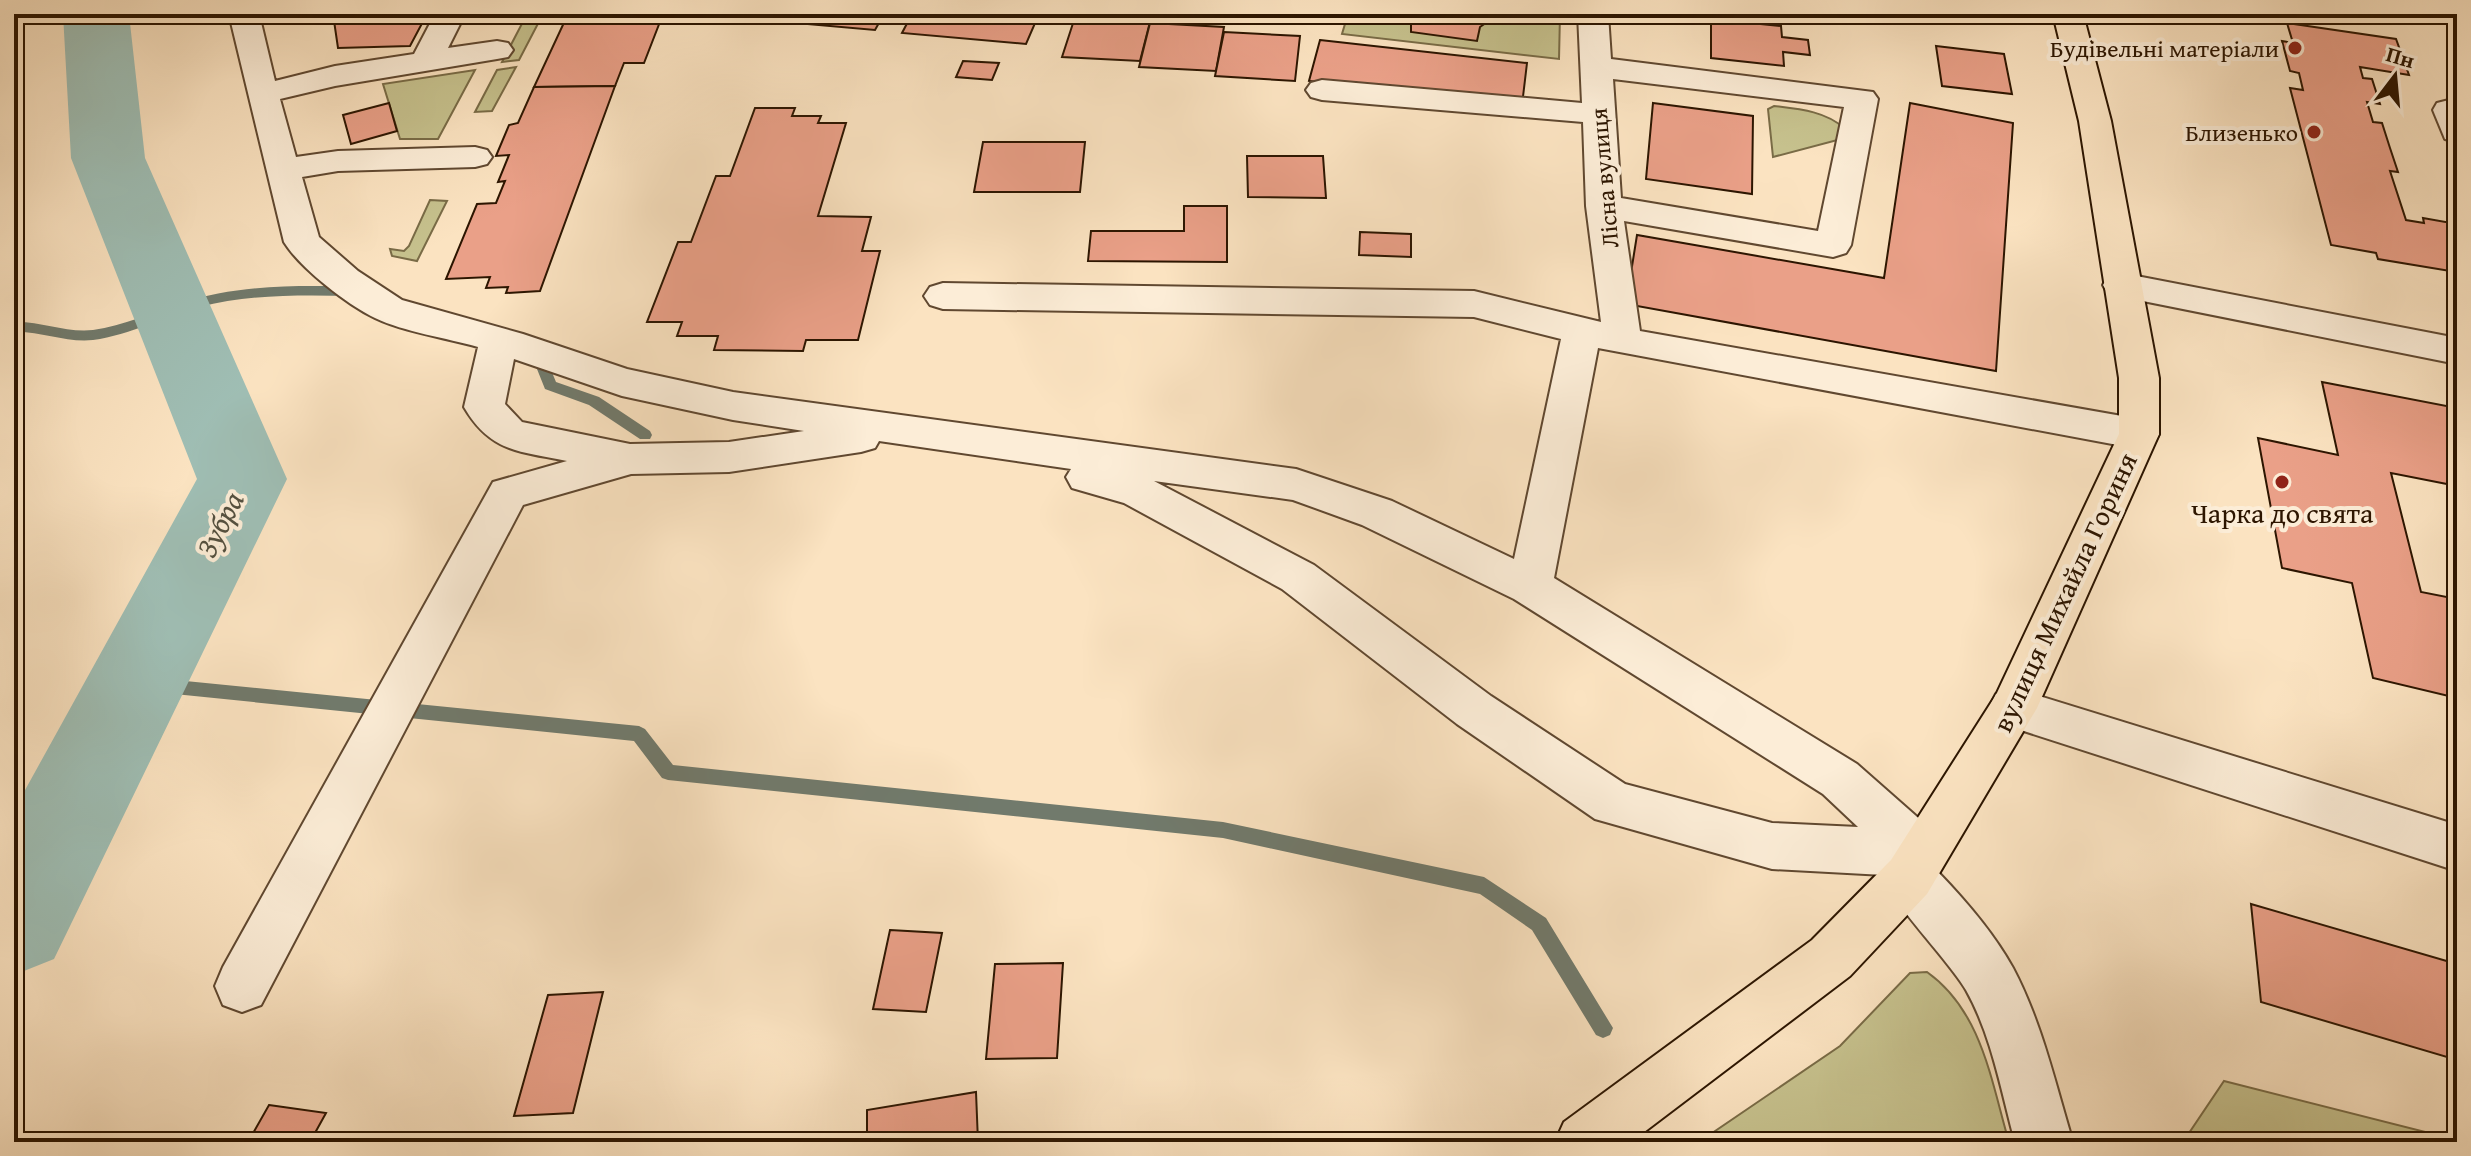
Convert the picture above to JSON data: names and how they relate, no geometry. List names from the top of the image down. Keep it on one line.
{"streets":{"main road":["вулиця Михайла Гориня"],"street":["Лісна вулиця"]},"water":["Зубра"],"places":["Будівельні матеріали","Близенько","Чарка до свята"],"north":"top"}
